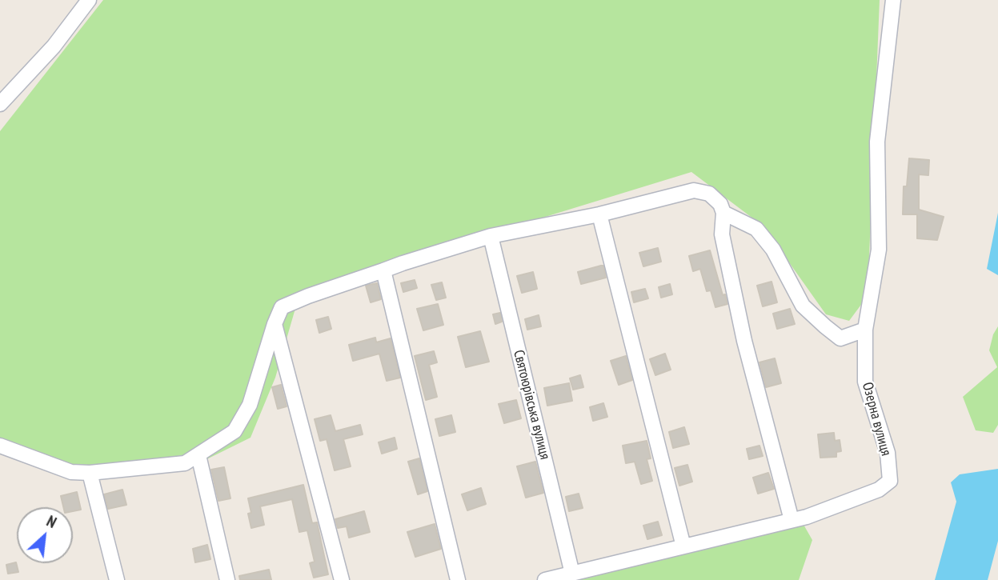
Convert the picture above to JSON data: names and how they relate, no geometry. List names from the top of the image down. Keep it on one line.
{"streets":{"street":["Святоюрівська вулиця","Озерна вулиця"]},"crossings":[["Святоюрівська вулиця","Озерна вулиця"]],"north":"top right"}
